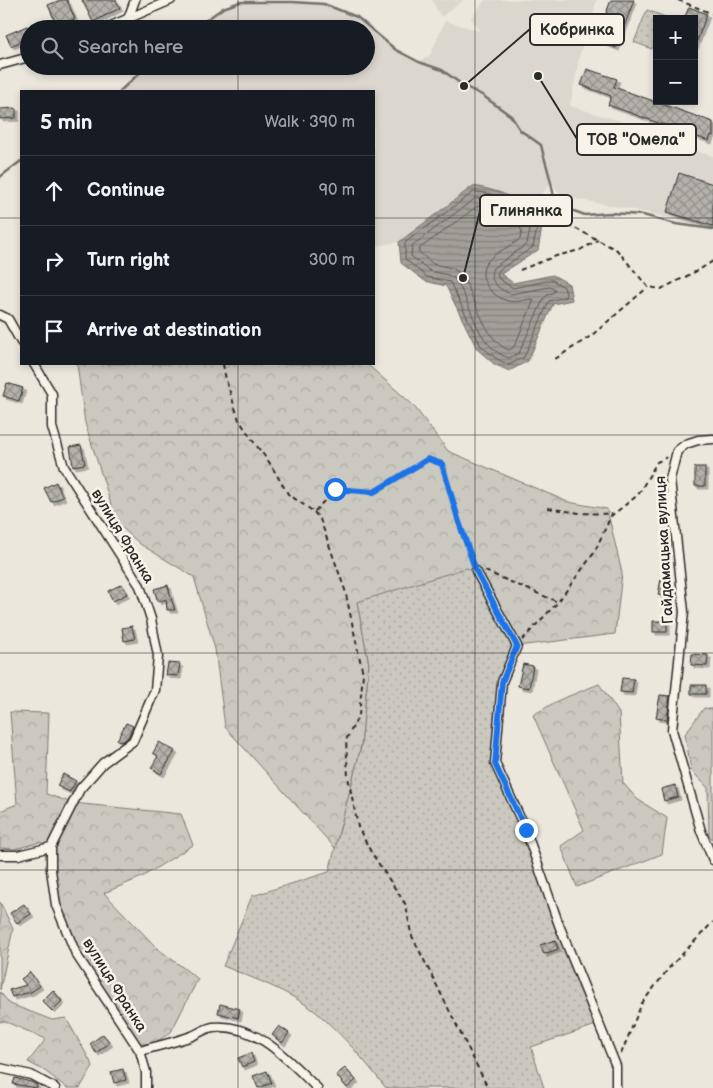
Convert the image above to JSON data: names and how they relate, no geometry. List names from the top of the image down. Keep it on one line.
{"streets":{"street":["вулиця Франка","Гайдамацька вулиця"]},"places":["ТОВ \"Омела\"","Кобринка","Глинянка"],"page":{"map_buttons":["+","−"],"search":"Search here","heading":["5 min","Walk · 390 m"],"list":[["Continue","90 m"],["Turn right","300 m"],"Arrive at destination"]}}
